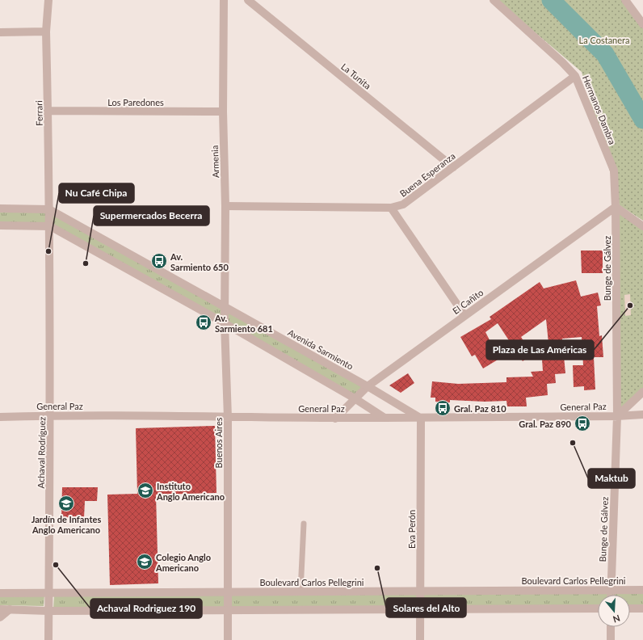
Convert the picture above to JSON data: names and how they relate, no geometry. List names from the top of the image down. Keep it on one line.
{"streets":{"street":["La Tunita","Los Paredones","Hermanos Dambra","Ferrari","Armenia","Buena Esperanza","Bunge de Gálvez","El Cañito","Avenida Sarmiento","General Paz","Buenos Aires","Achaval Rodríguez","Eva Perón","Boulevard Carlos Pellegrini"]},"crossings":[["La Tunita","Buena Esperanza"],["Los Paredones","Ferrari"],["Los Paredones","Armenia"],["Hermanos Dambra","Buena Esperanza"],["Hermanos Dambra","Bunge de Gálvez"],["Hermanos Dambra","El Cañito"],["Ferrari","Avenida Sarmiento"],["Ferrari","Achaval Rodríguez"],["Armenia","Buena Esperanza"],["Armenia","Avenida Sarmiento"],["Armenia","Buenos Aires"],["Bunge de Gálvez","El Cañito"],["Bunge de Gálvez","General Paz"],["Bunge de Gálvez","Boulevard Carlos Pellegrini"],["El Cañito","Avenida Sarmiento"],["El Cañito","General Paz"],["Avenida Sarmiento","General Paz"],["Avenida Sarmiento","Eva Perón"],["General Paz","Buenos Aires"],["General Paz","Achaval Rodríguez"],["General Paz","Eva Perón"],["Buenos Aires","Boulevard Carlos Pellegrini"],["Achaval Rodríguez","Boulevard Carlos Pellegrini"],["Eva Perón","Boulevard Carlos Pellegrini"]],"parks":["La Costanera"],"places":{"other":["Nu Café Chipa","Supermercados Becerra","Plaza de Las Américas","Maktub","Achaval Rodriguez 190","Solares del Alto"],"bus stop":["Av. Sarmiento 650","Av. Sarmiento 681","Gral. Paz 810","Gral. Paz 890"],"school or university":["Instituto Anglo Americano","Jardín de Infantes Anglo Americano","Colegio Anglo Americano"]},"north":"bottom"}
